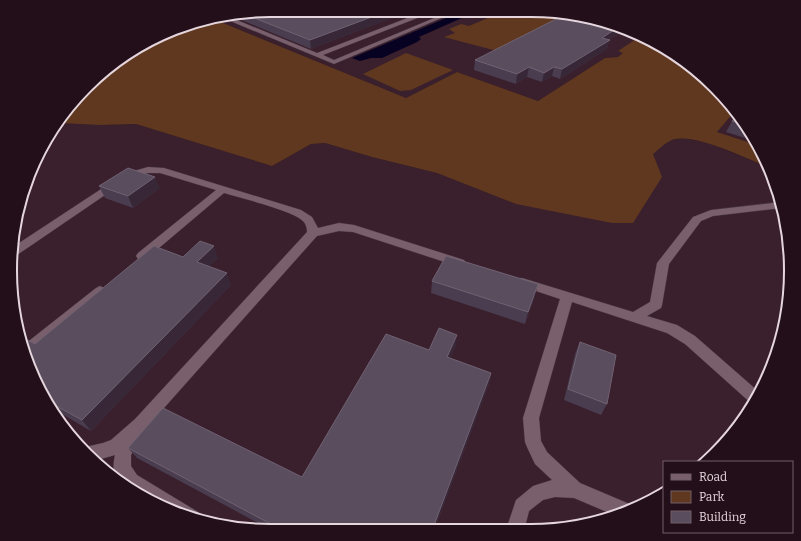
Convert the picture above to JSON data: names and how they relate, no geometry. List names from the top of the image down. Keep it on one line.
{"legend":["Road","Park","Building"]}
